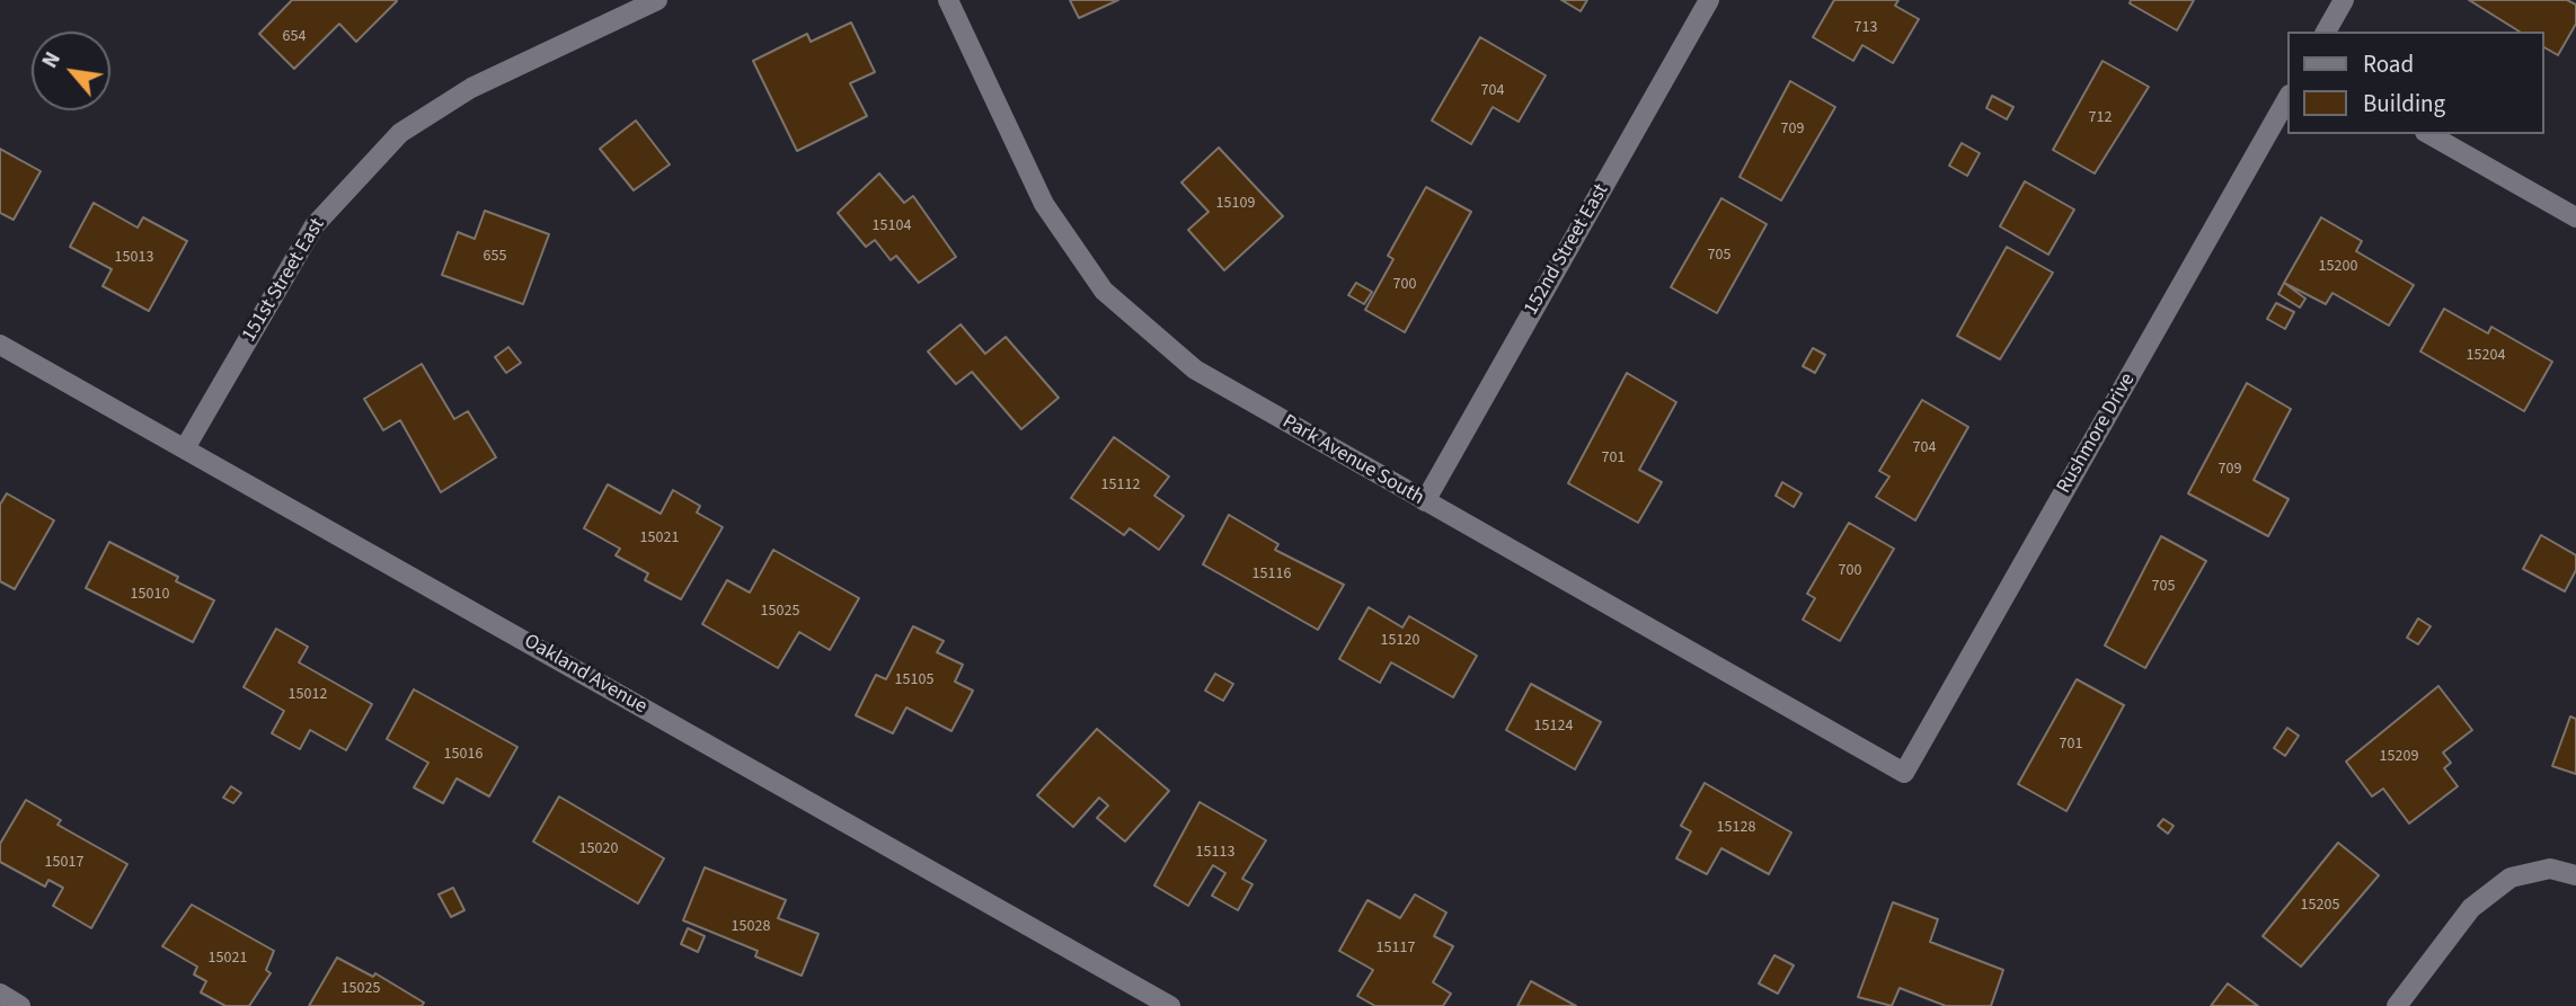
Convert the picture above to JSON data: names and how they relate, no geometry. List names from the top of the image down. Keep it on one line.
{"streets":{"street":["152nd Street East","151st Street East","Rushmore Drive","Park Avenue South","Oakland Avenue"]},"crossings":[["152nd Street East","Park Avenue South"],["151st Street East","Oakland Avenue"],["Rushmore Drive","Park Avenue South"]],"house_numbers":["713","654","704","712","709","15109","15104","705","655","15013","15200","700","15204","704","701","709","15112","15021","700","15116","705","15010","15025","15120","15105","15012","15124","701","15016","15209","15128","15020","15113","15017","15205","15028","15117","15021","15025"],"legend":["Road","Building"],"north":"top left"}
